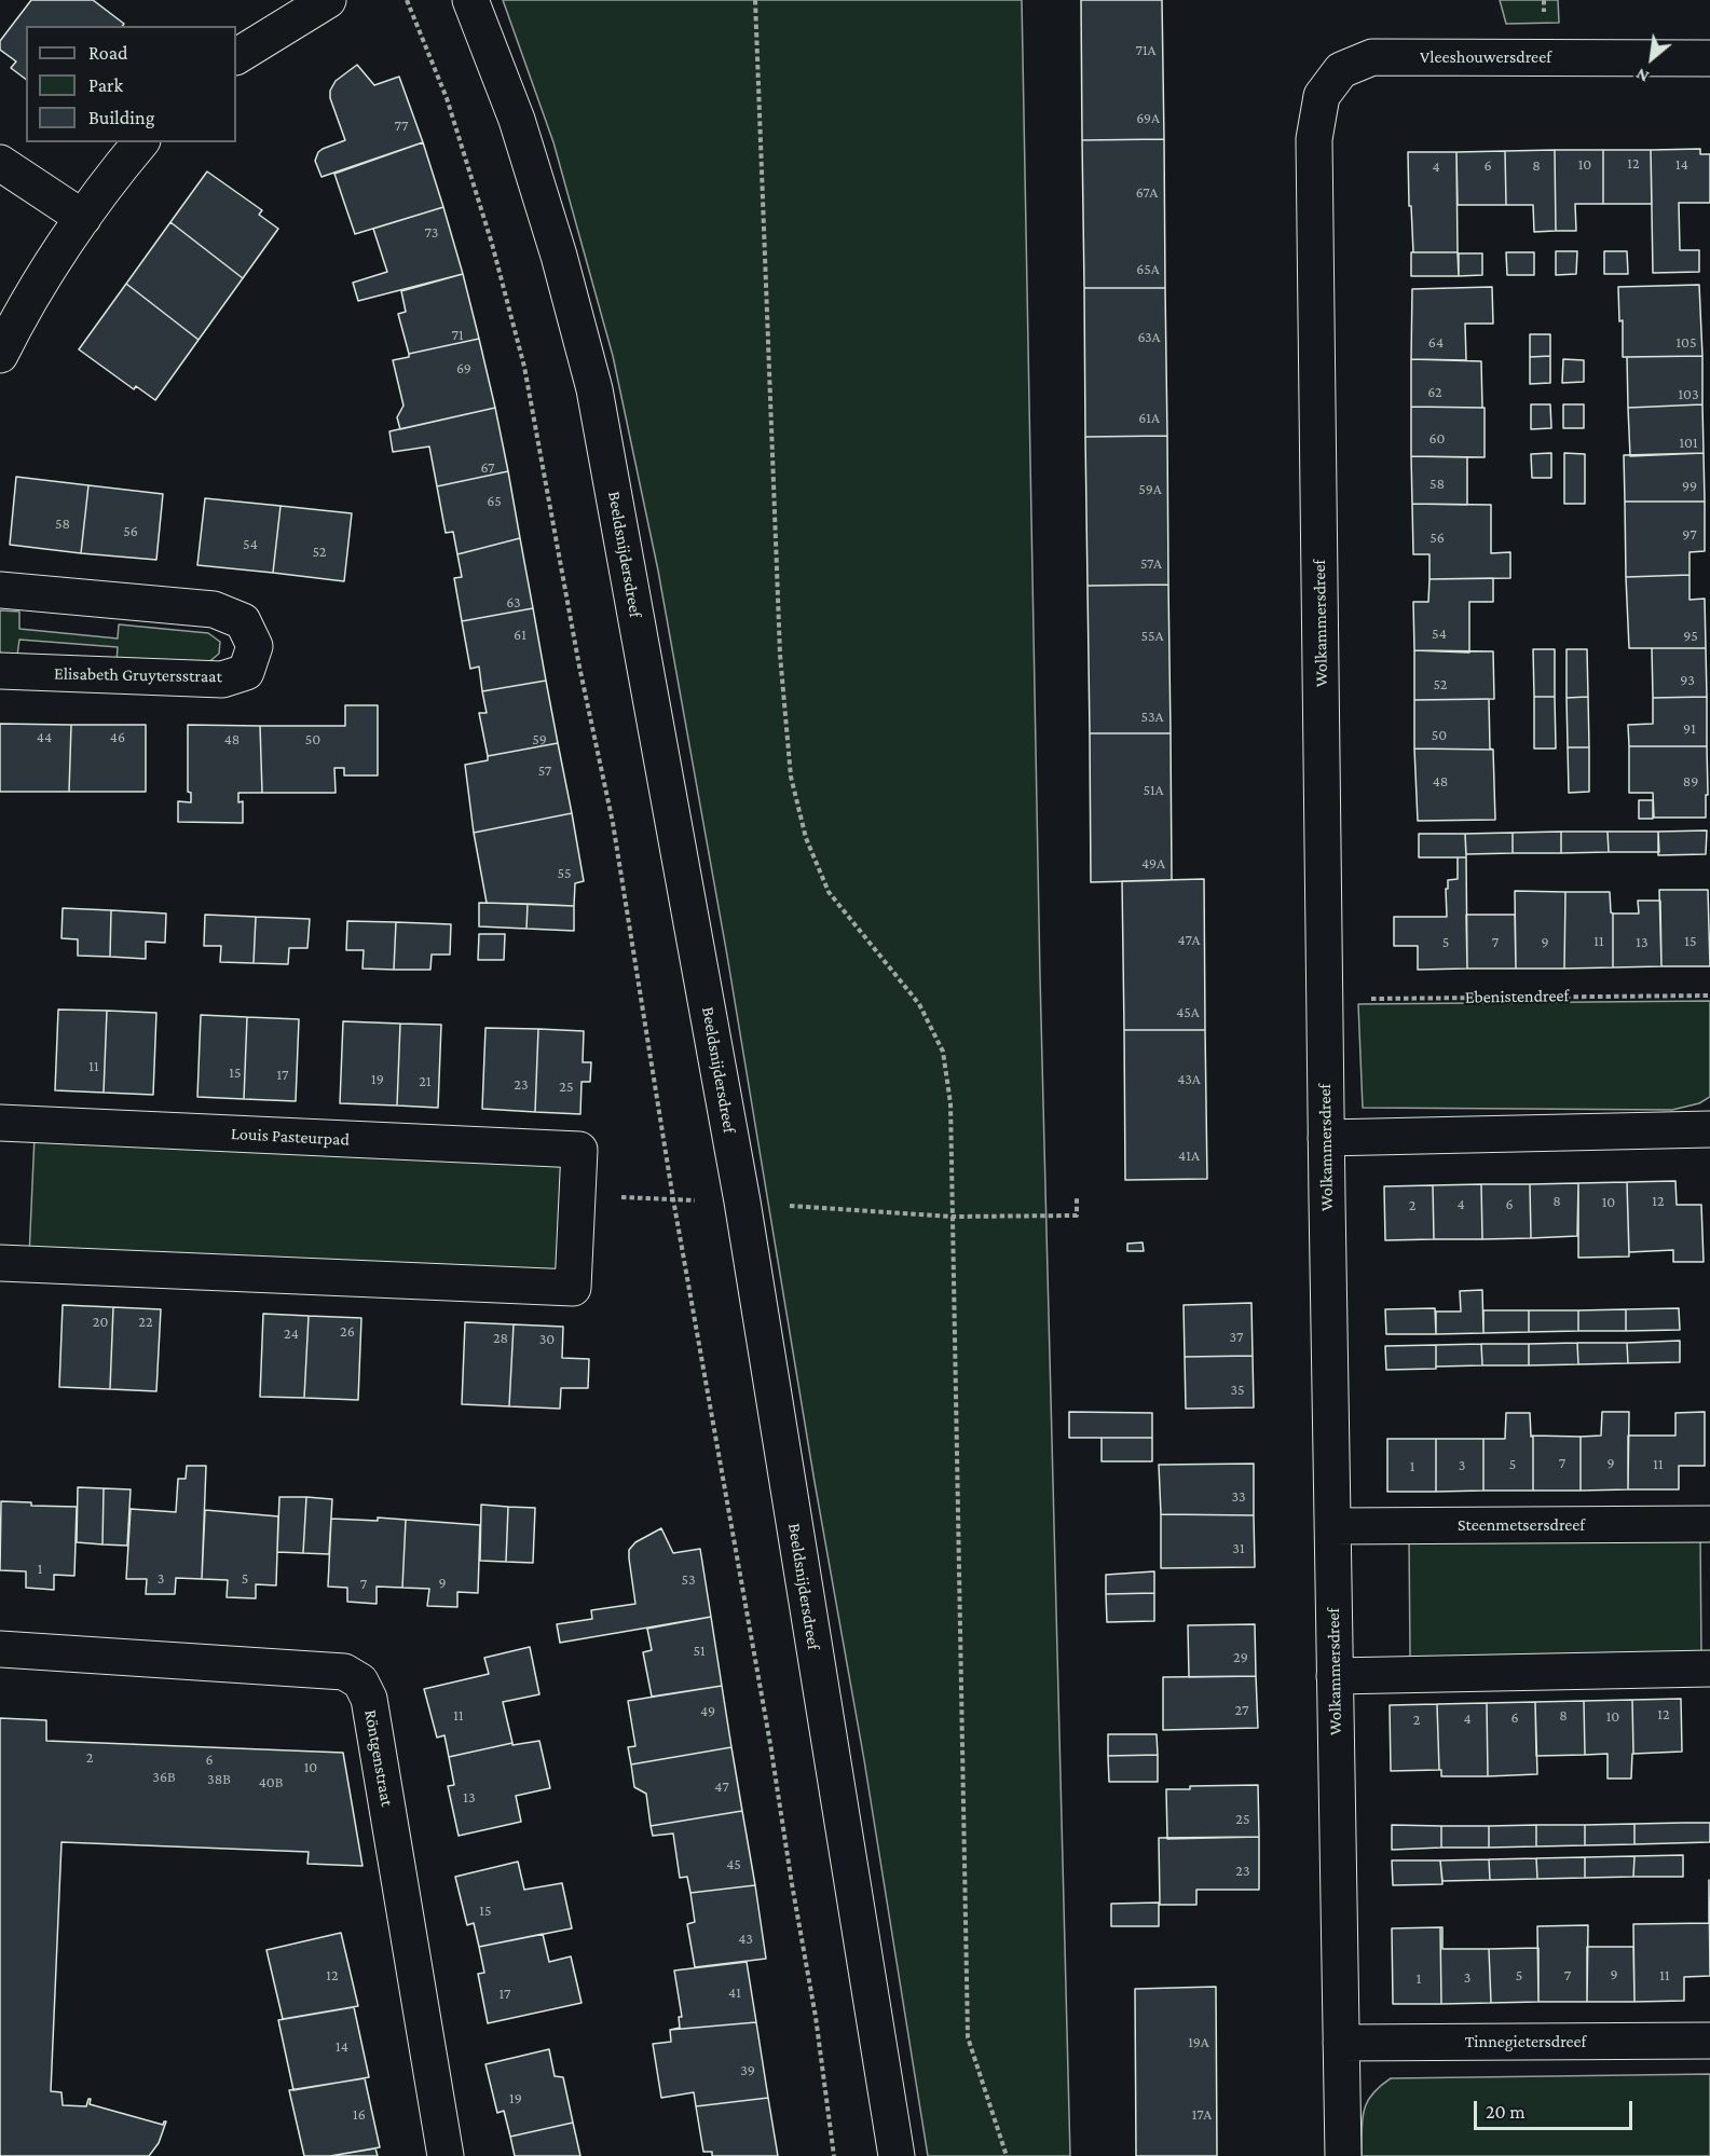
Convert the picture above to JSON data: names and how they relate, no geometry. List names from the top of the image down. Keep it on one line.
{"streets":{"street":["Vleeshouwersdreef","Beeldsnijdersdreef","Wolkammersdreef","Elisabeth Gruytersstraat","Louis Pasteurpad","Steenmetsersdreef","Röntgenstraat","Tinnegietersdreef"],"path":["Ebenistendreef"]},"crossings":[["Vleeshouwersdreef","Wolkammersdreef"],["Wolkammersdreef","Ebenistendreef"],["Wolkammersdreef","Steenmetsersdreef"],["Wolkammersdreef","Tinnegietersdreef"]],"house_numbers":["71A","69A","77","12","10","14","6","8","4","67A","73","65A","71","63A","64","105","69","62","103","61A","60","101","67","58","99","59A","65","58","56","97","56","54","52","57A","63","54","61","55A","95","93","52","53A","91","50","44","46","48","50","59","57","48","89","51A","49A","55","47A","11","15","5","7","9","13","45A","11","15","17","19","43A","21","23","25","41A","8","12","10","4","6","2","20","22","26","24","37","28","30","35","7","9","5","11","3","1","33","31","1","3","5","53","9","7","51","29","27","49","12","11","8","10","6","4","2","2","6","10","36B","38B","40B","47","13","25","45","23","15","43","9","12","5","7","11","3","1","41","17","19A","14","39","19","16","17A"],"legend":["Road","Park","Building"],"scale_bar":"20 m","north":"bottom left"}
